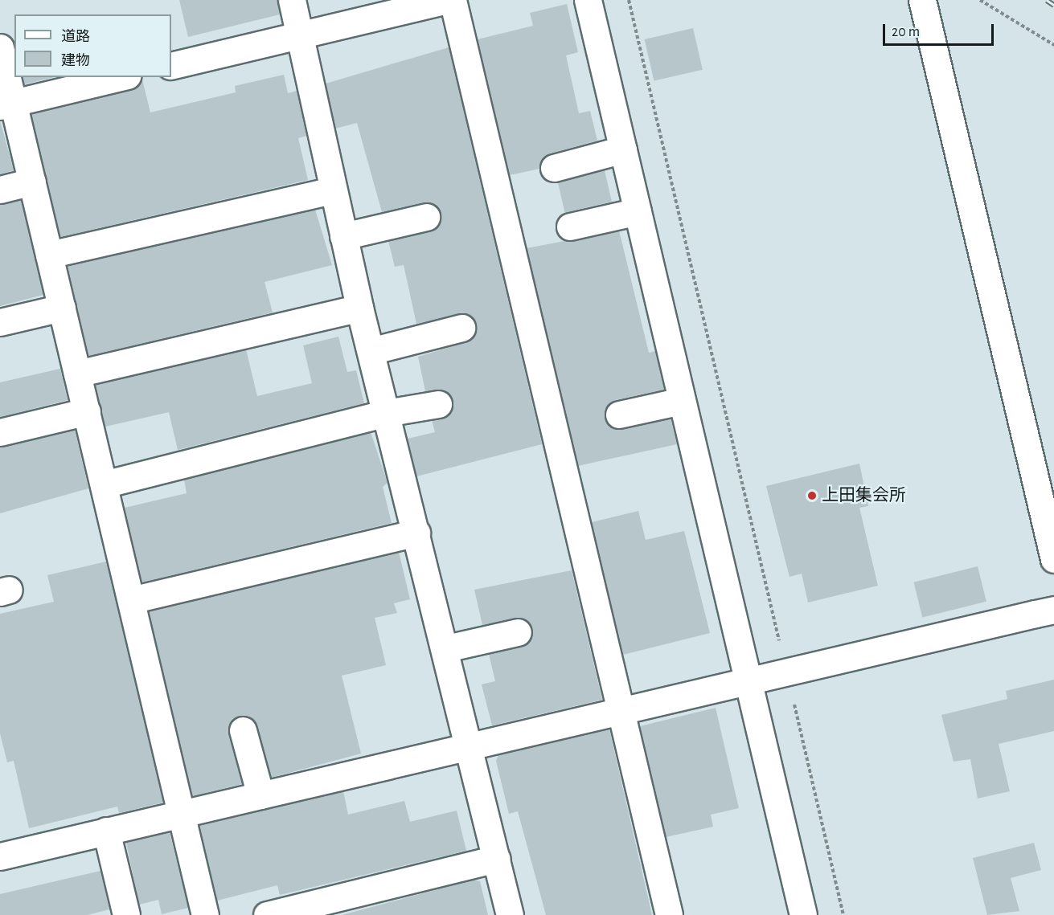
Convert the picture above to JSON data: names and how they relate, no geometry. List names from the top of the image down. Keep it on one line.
{"places":["上田集会所"],"legend":["道路","建物"],"scale_bar":"20 m"}
